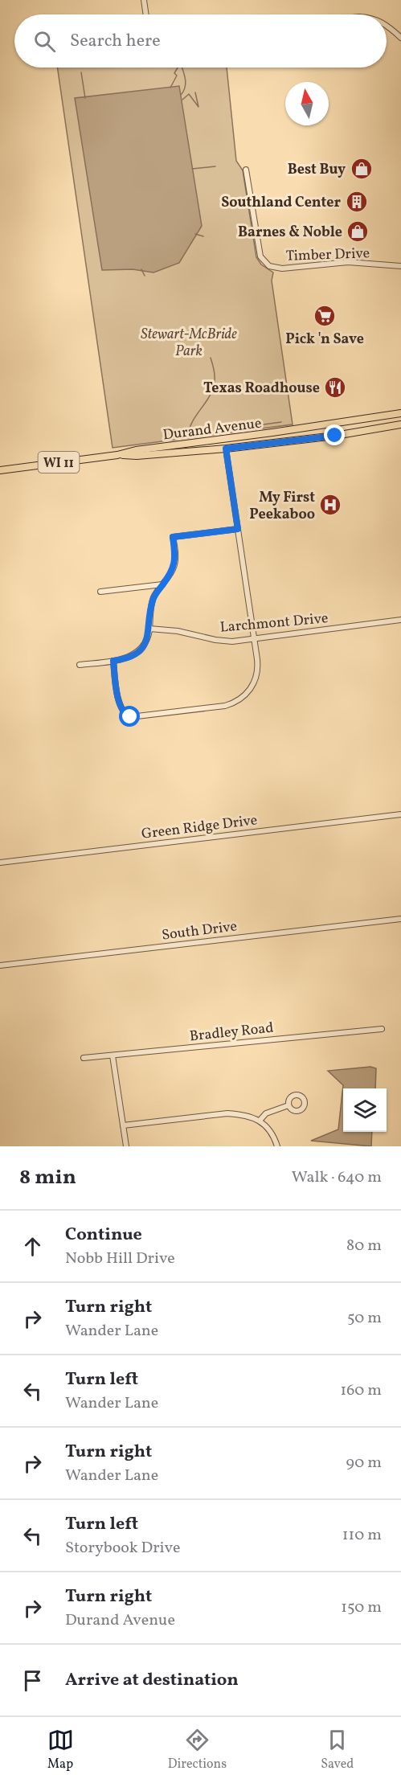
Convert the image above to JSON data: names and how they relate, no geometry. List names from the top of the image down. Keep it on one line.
{"streets":{"main road":["Durand Avenue","WI 11"],"street":["Timber Drive","Larchmont Drive","Green Ridge Drive","South Drive","Bradley Road"]},"parks":["Stewart-McBride Park"],"places":{"shop":["Best Buy","Barnes & Noble"],"building":["Southland Center"],"supermarket":["Pick 'n Save"],"restaurant":["Texas Roadhouse"],"hospital":["My First Peekaboo"]},"north":"top","page":{"search":"Search here","heading":["8 min","Walk · 640 m"],"list":[["Continue","Nobb Hill Drive","80 m"],["Turn right","Wander Lane","50 m"],["Turn left","Wander Lane","160 m"],["Turn right","Wander Lane","90 m"],["Turn left","Storybook Drive","110 m"],["Turn right","Durand Avenue","150 m"],"Arrive at destination"],"nav":["Map","Directions","Saved"]}}
